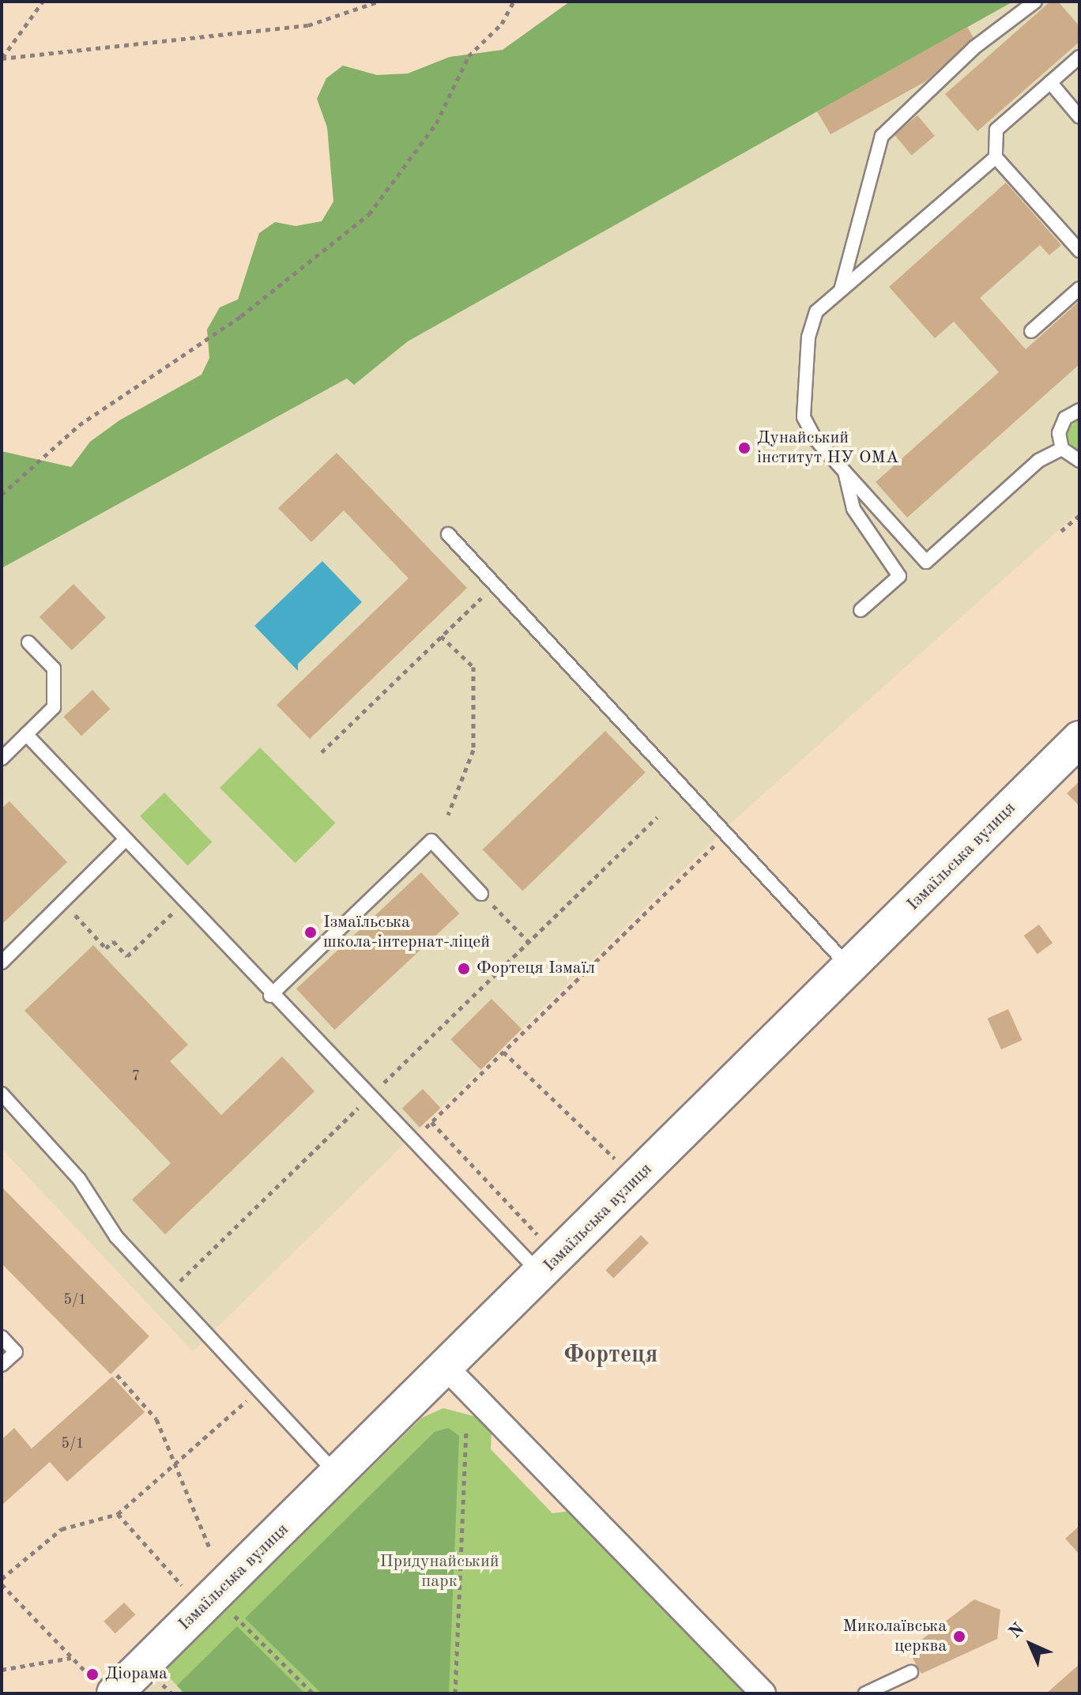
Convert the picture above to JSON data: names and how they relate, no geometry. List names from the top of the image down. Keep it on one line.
{"streets":{"street":["Ізмаїльська вулиця"]},"districts":["Фортеця"],"parks":["Придунайський парк"],"places":["Дунайський інститут НУ ОМА","Ізмаїльська школа-інтернат-ліцей","Фортеця Ізмаїл","Миколаївська церква","Діорама"],"house_numbers":["7","5/1","5/1"],"north":"top left"}
